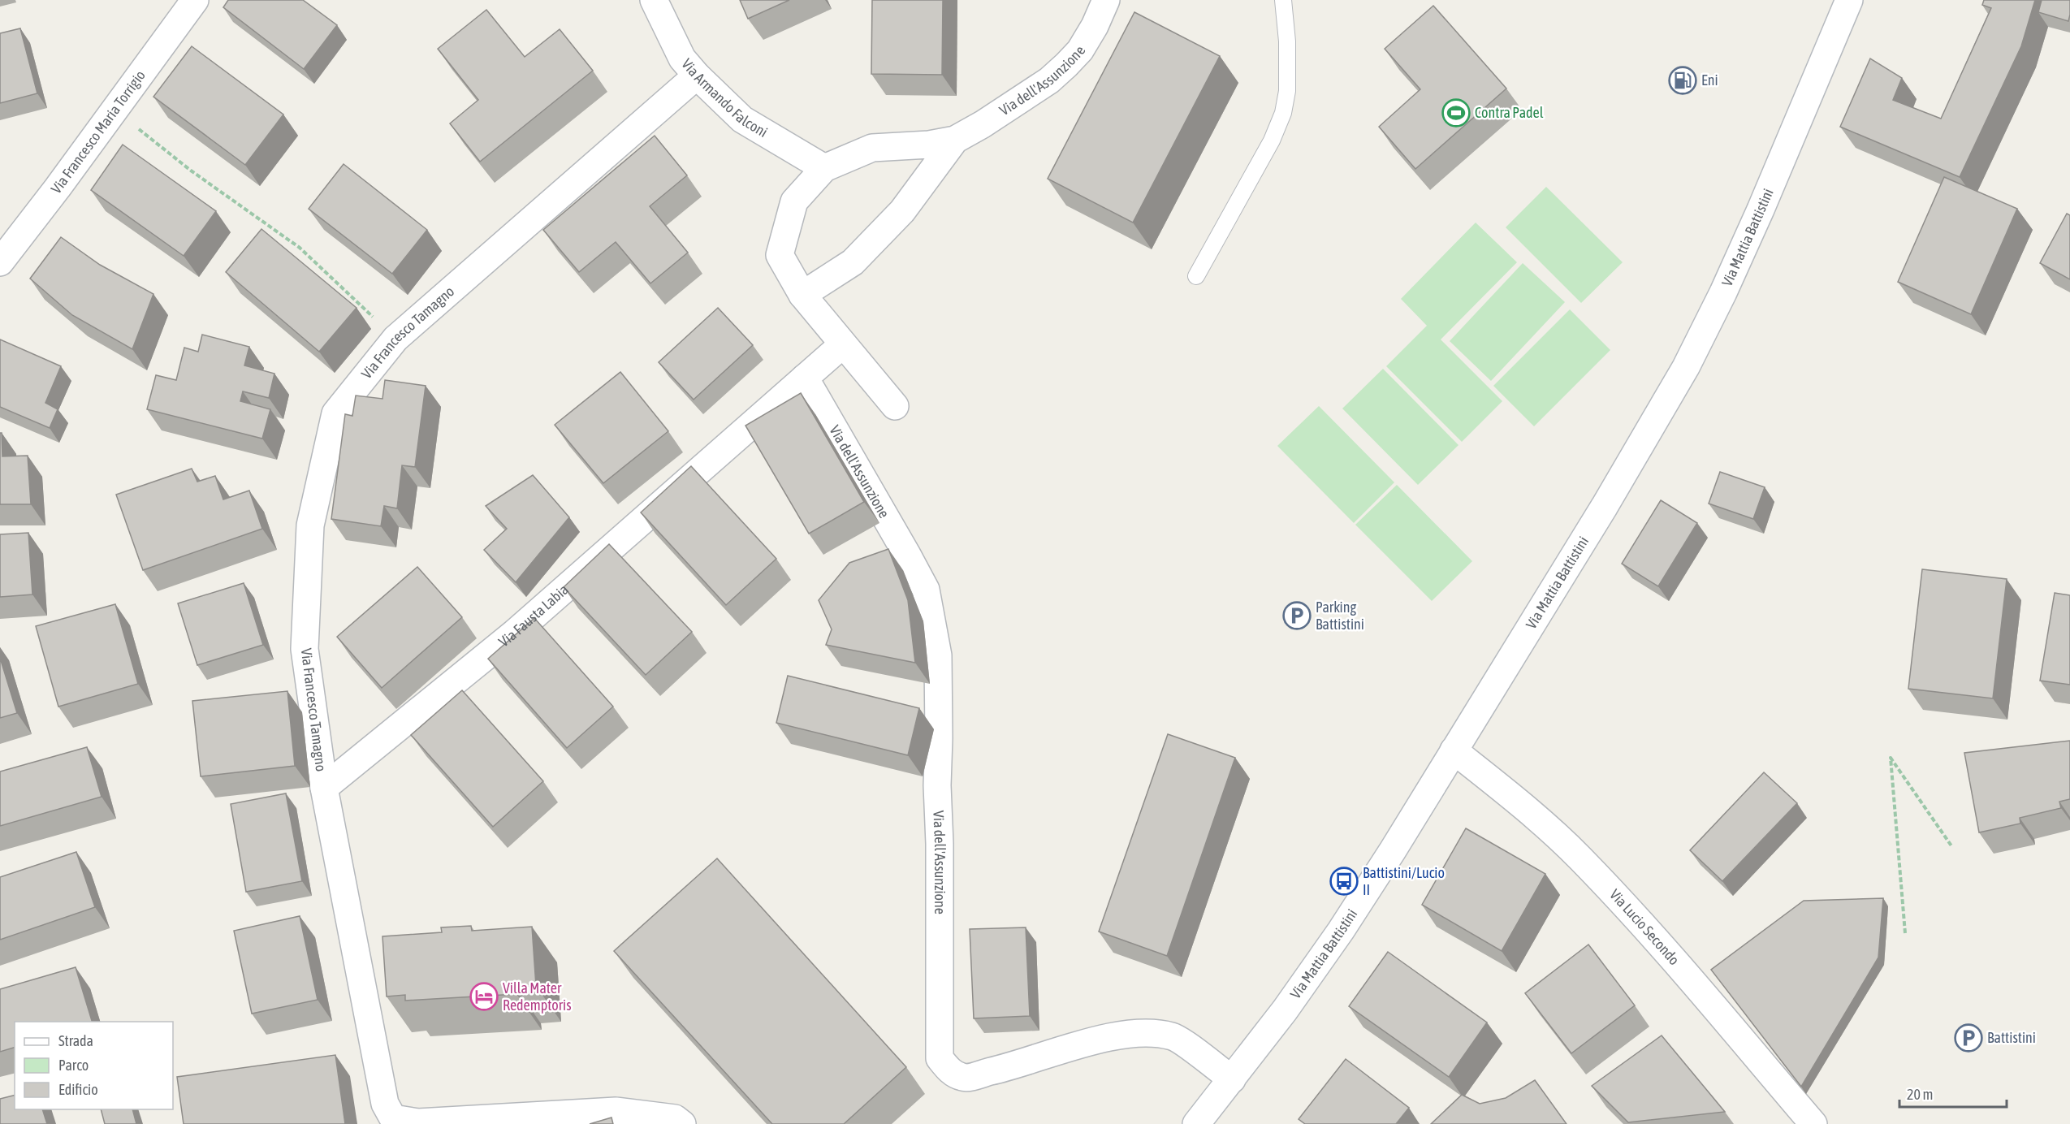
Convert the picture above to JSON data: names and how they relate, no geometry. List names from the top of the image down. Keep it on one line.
{"streets":{"street":["Via dell'Assunzione","Via Armando Falconi","Via Francesco Maria Torrigio","Via Mattia Battistini","Via Francesco Tamagno","Via Fausta Labia","Via Lucio Secondo"]},"crossings":[["Via dell'Assunzione","Via Armando Falconi"],["Via dell'Assunzione","Via Mattia Battistini"],["Via dell'Assunzione","Via Fausta Labia"],["Via Armando Falconi","Via Francesco Tamagno"],["Via Mattia Battistini","Via Lucio Secondo"],["Via Francesco Tamagno","Via Fausta Labia"]],"places":{"fuel station":["Eni"],"sports":["Contra Padel"],"parking":["Parking Battistini","Battistini"],"bus stop":["Battistini/Lucio II"],"hotel":["Villa Mater Redemptoris"]},"legend":["Strada","Parco","Edificio"],"scale_bar":"20 m"}
